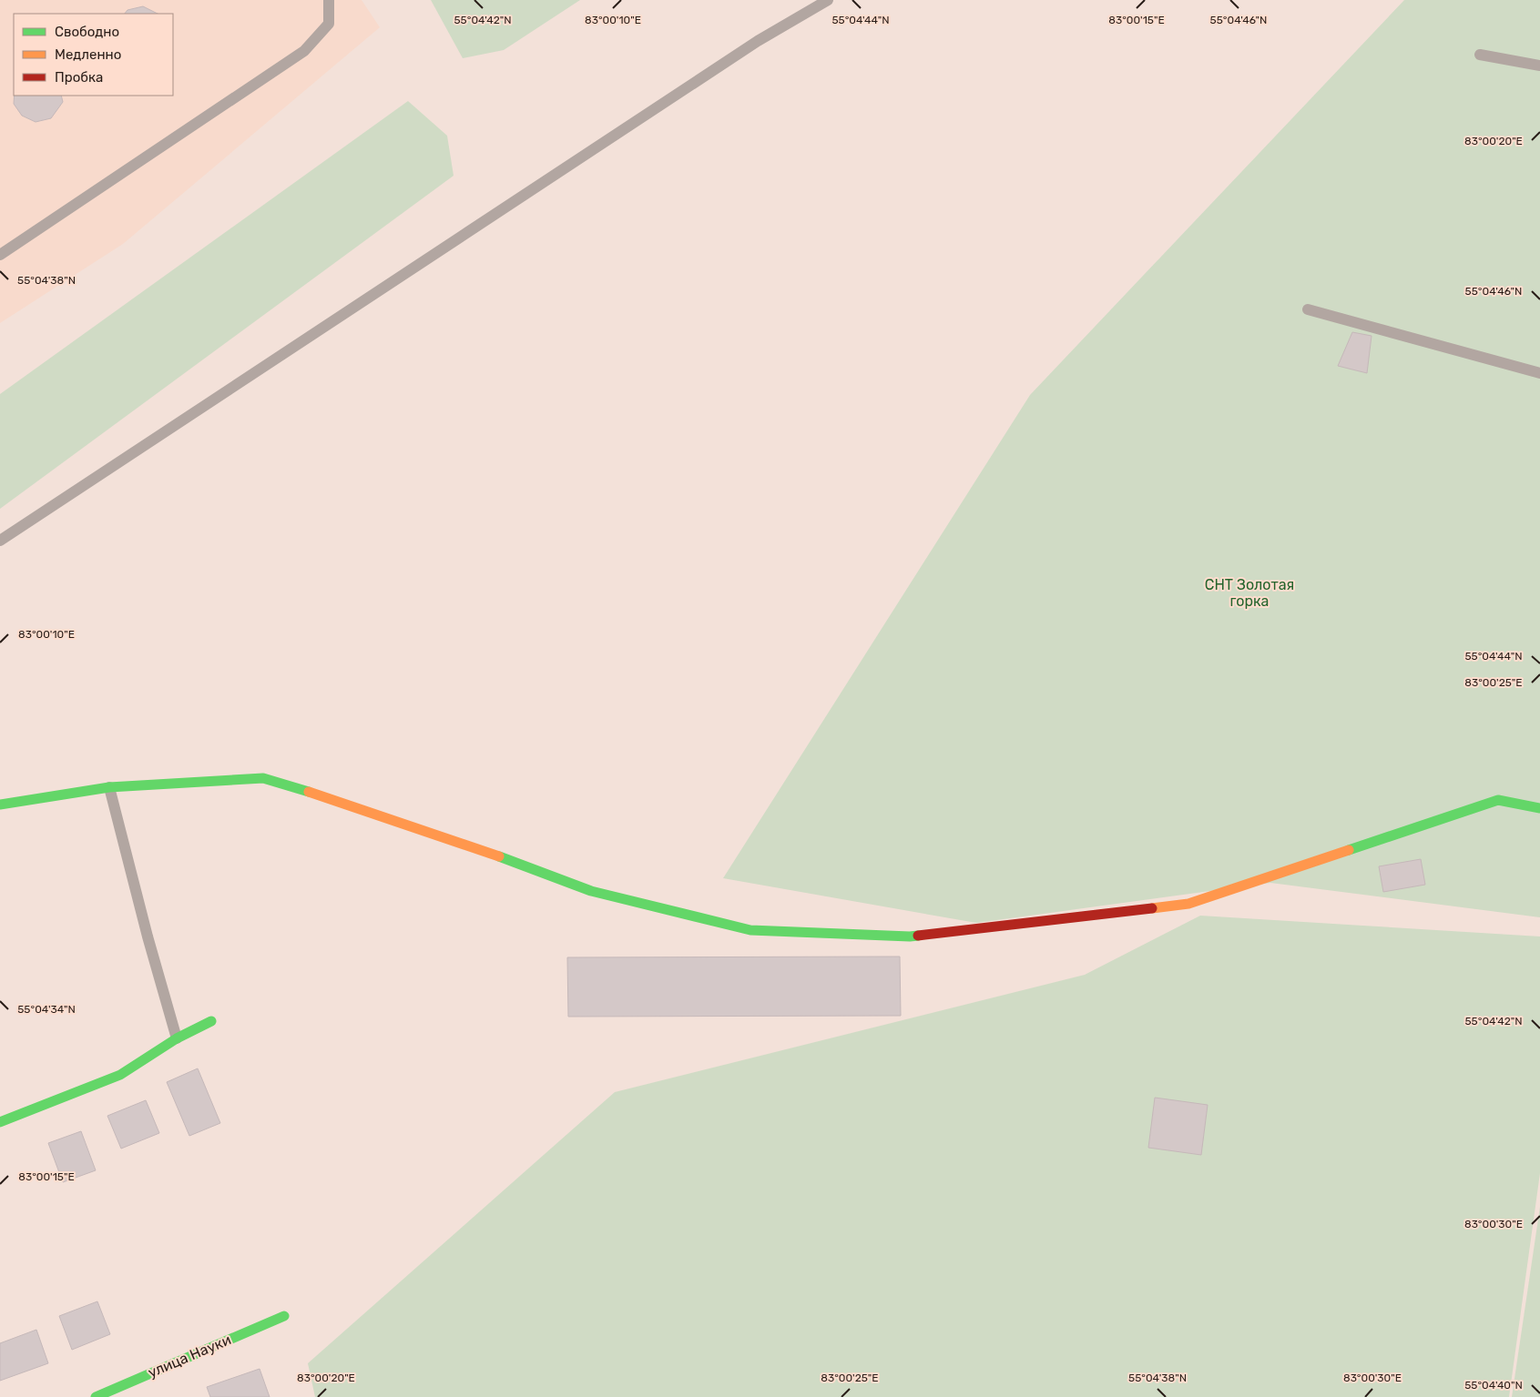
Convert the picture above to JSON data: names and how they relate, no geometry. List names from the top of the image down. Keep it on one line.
{"streets":{"street":["улица Науки"]},"parks":["СНТ Золотая горка"],"legend":["Свободно","Медленно","Пробка"],"coordinates":["55°04'42\"N","55°04'44\"N","55°04'46\"N","83°00'10\"E","83°00'15\"E","83°00'20\"E","55°04'38\"N","83°00'25\"E","55°04'34\"N","83°00'30\"E","55°04'40\"N"]}
